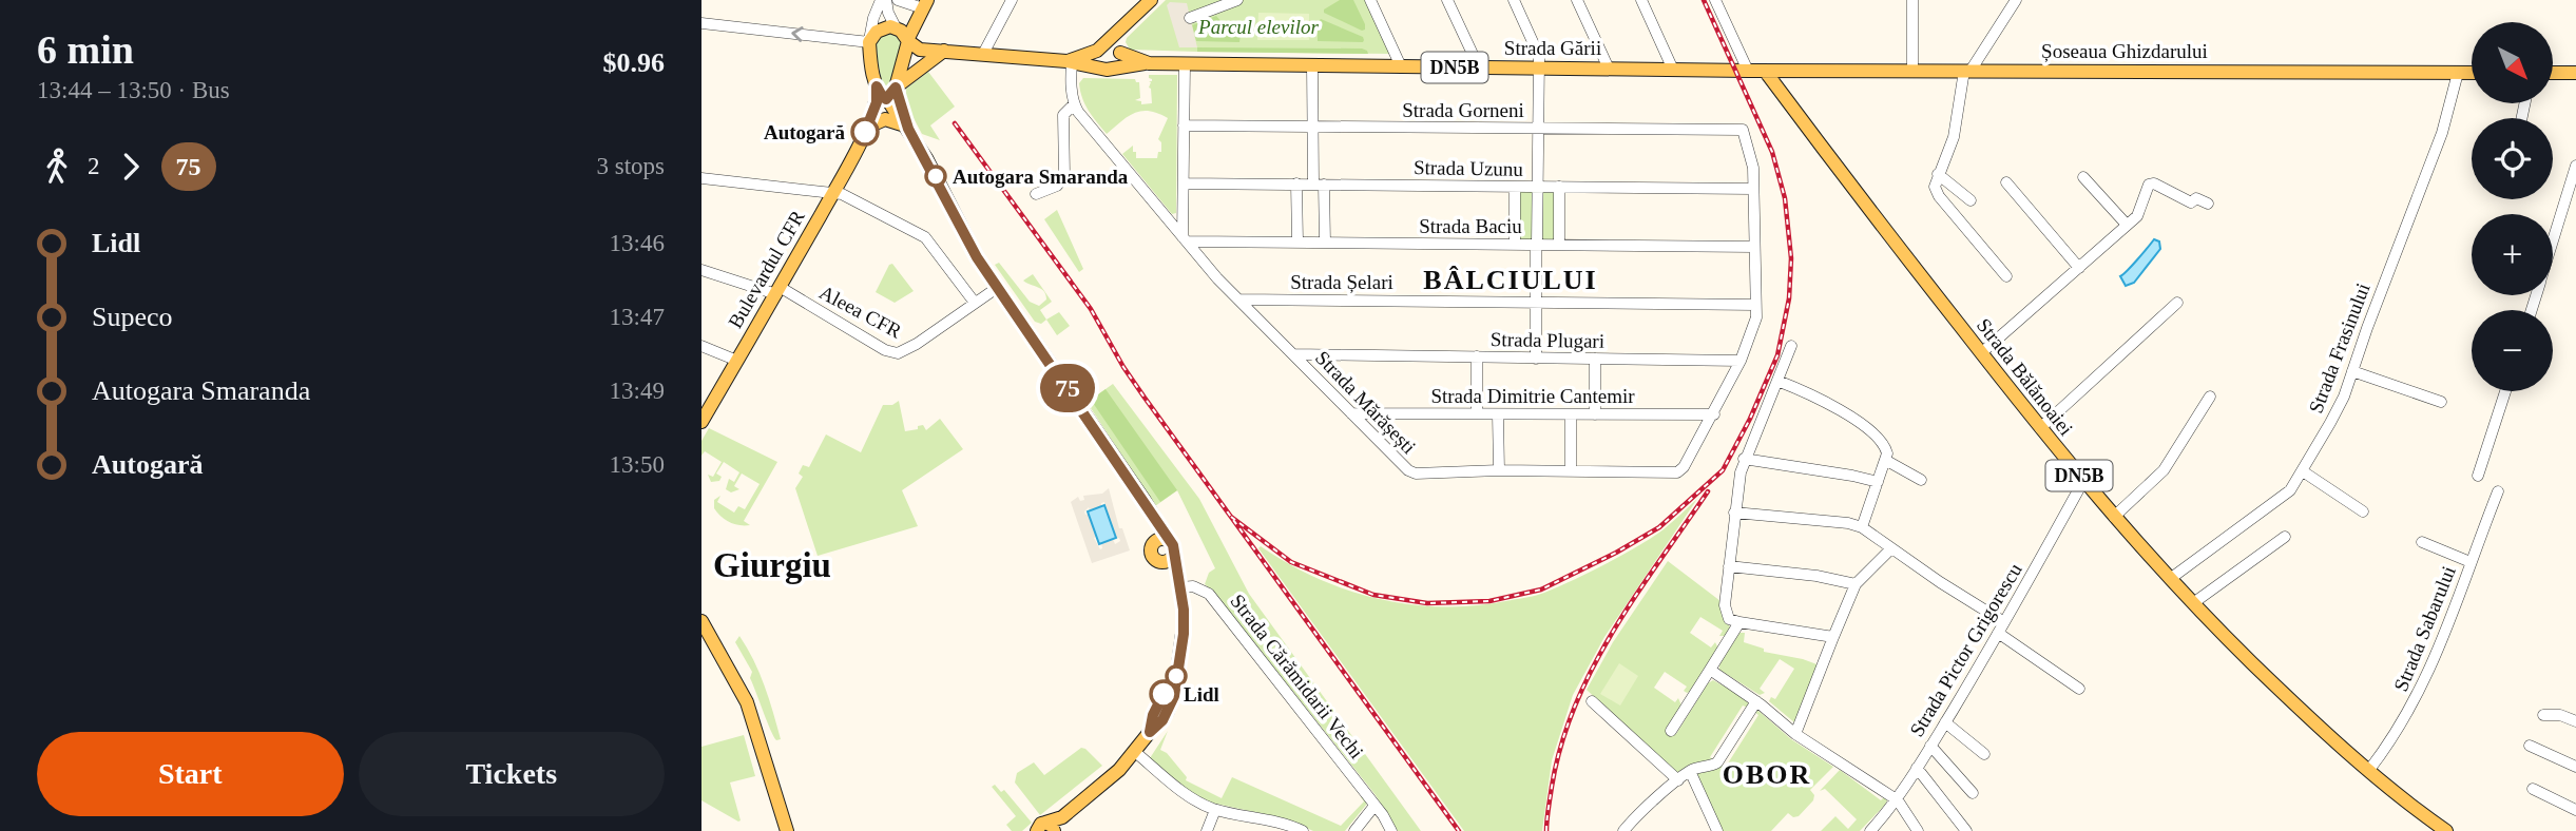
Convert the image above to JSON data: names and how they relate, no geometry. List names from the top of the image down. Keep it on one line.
{"streets":{"main road":["Strada Gării","Șoseaua Ghizdarului","DN5B","Bulevardul CFR","Strada Bălănoaiei"],"street":["Strada Gorneni","Strada Uzunu","Strada Baciu","Strada Șelari","Aleea CFR","Strada Plugari","Strada Frasinului","Strada Dimitrie Cantemir","Strada Mărășești","Strada Sabarului","Strada Pictor Grigorescu","Strada Cărămidarii Vechi"]},"crossings":[["Strada Gării","Șoseaua Ghizdarului"],["Strada Gării","DN5B"],["Strada Gării","Strada Bălănoaiei"],["Șoseaua Ghizdarului","Strada Frasinului"],["Șoseaua Ghizdarului","Strada Bălănoaiei"],["Strada Gorneni","Strada Uzunu"],["Strada Baciu","Strada Mărășești"],["Bulevardul CFR","Aleea CFR"],["Strada Șelari","Strada Mărășești"],["Strada Plugari","Strada Mărășești"],["Strada Frasinului","Strada Bălănoaiei"],["Strada Bălănoaiei","Strada Sabarului"],["Strada Bălănoaiei","Strada Pictor Grigorescu"],["Strada Dimitrie Cantemir","Strada Mărășești"]],"districts":["BÂLCIULUI","Giurgiu","OBOR"],"parks":["Parcul elevilor"],"places":["Autogară","Autogara Smaranda","Lidl"],"lines":["bus line 75"],"north":"bottom right","page":{"heading":["6 min","13:44 – 13:50 · Bus","$0.96"],"on_map":"75","map_buttons":["+","−"],"legs":["2","75","3 stops"],"list":[{"name":"Lidl","value":"13:46"},{"name":"Supeco","value":"13:47"},{"name":"Autogara Smaranda","value":"13:49"},{"name":"Autogară","value":"13:50"}],"buttons":["Start","Tickets"]}}
